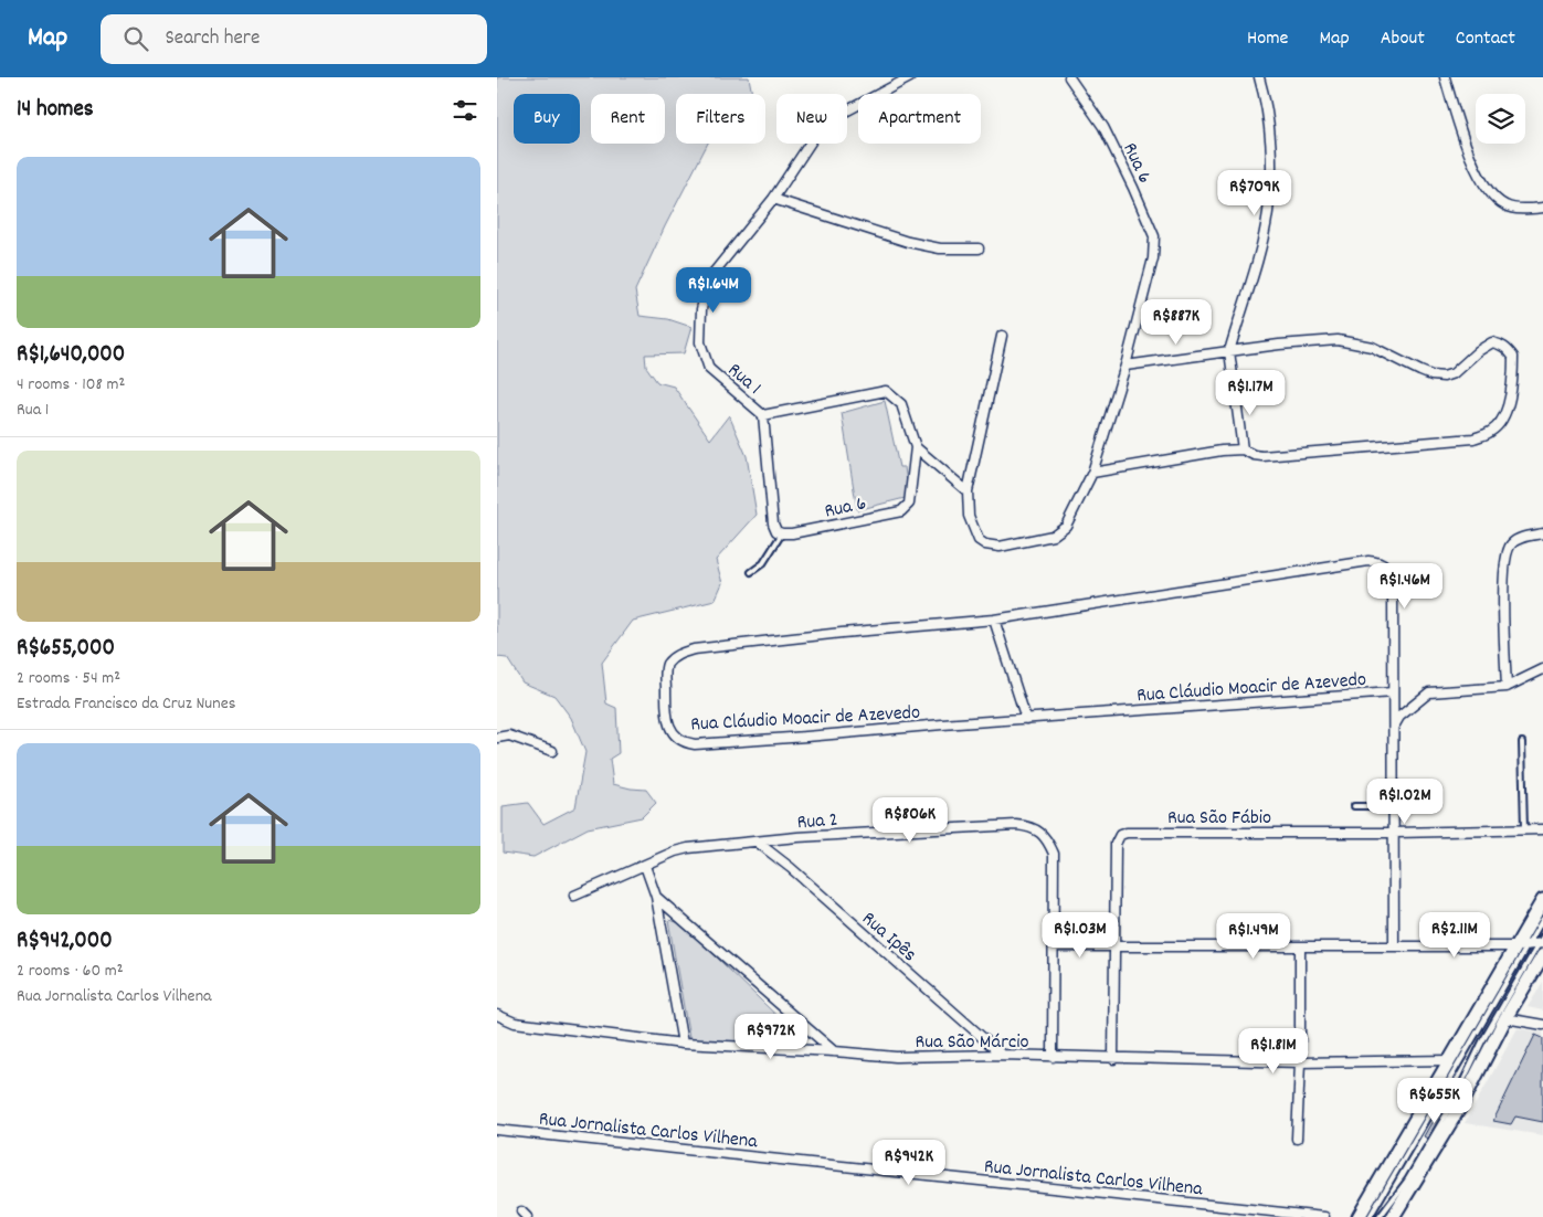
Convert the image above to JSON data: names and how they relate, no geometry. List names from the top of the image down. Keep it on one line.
{"streets":{"street":["Rua 6","Rua 1","Rua Cláudio Moacir de Azevedo","Rua São Fábio","Rua 2","Rua Ipês","Rua São Márcio","Rua Jornalista Carlos Vilhena"]},"crossings":[["Rua 6","Rua 1"],["Rua São Fábio","Rua São Márcio"],["Rua 2","Rua Ipês"],["Rua 2","Rua São Márcio"],["Rua Ipês","Rua São Márcio"]],"page":{"header":"Map","search":"Search here","nav":["Home","Map","About","Contact"],"heading":"14 homes","chip":["Buy","Rent","Filters","New","Apartment"],"list":[{"name":"R$1,640,000","note":"4 rooms · 108 m² · Rua 1"},{"name":"R$655,000","note":"2 rooms · 54 m² · Estrada Francisco da Cruz Nunes"},{"name":"R$942,000","note":"2 rooms · 60 m² · Rua Jornalista Carlos Vilhena"}],"price":["R$709K","R$1.64M","R$887K","R$1.17M","R$1.46M","R$1.02M","R$806K","R$1.03M","R$2.11M","R$1.49M","R$972K","R$1.81M","R$655K","R$942K"]}}
